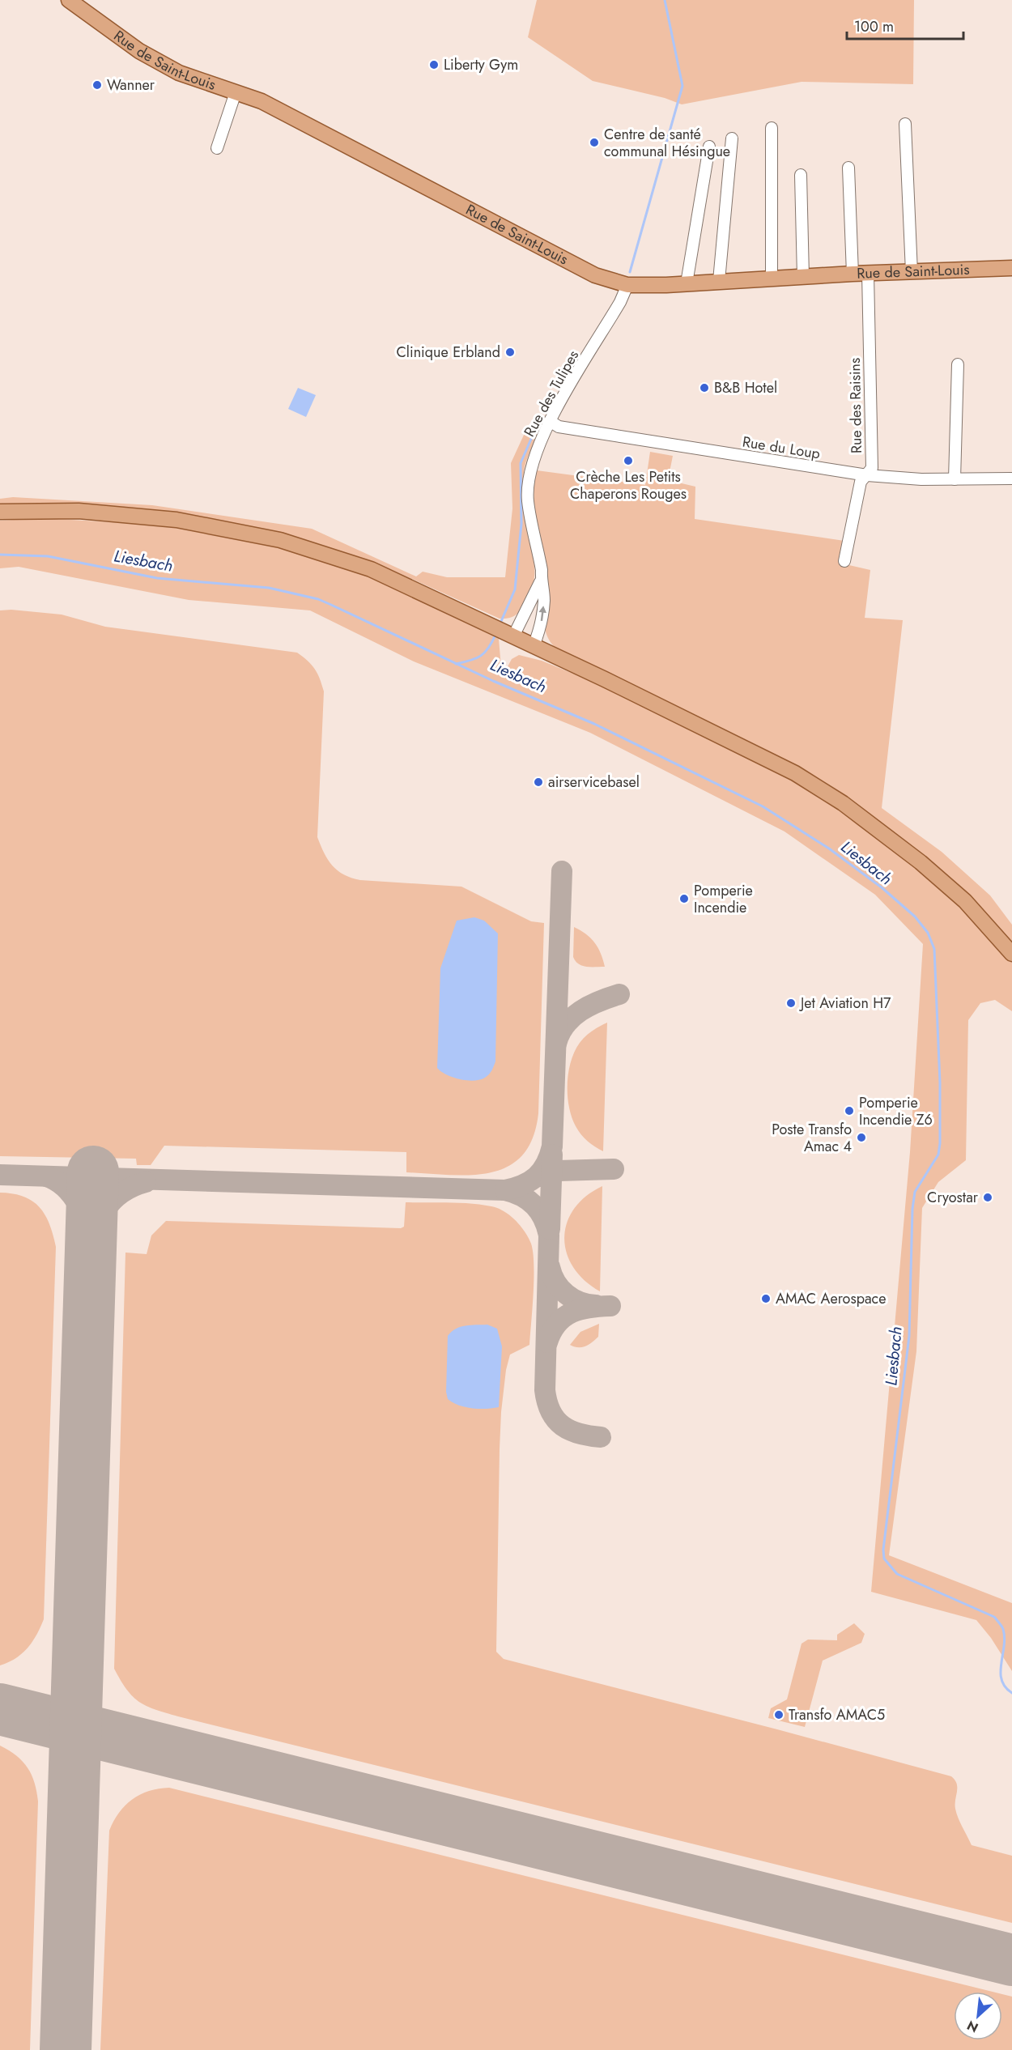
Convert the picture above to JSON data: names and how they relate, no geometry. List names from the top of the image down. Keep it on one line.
{"streets":{"main road":["Rue de Saint-Louis"],"street":["Rue des Tulipes","Rue des Raisins","Rue du Loup"]},"crossings":[["Rue de Saint-Louis","Rue des Tulipes"],["Rue de Saint-Louis","Rue des Raisins"],["Rue des Tulipes","Rue du Loup"],["Rue des Raisins","Rue du Loup"]],"water":["Liesbach"],"places":["Liberty Gym","Wanner","Centre de santé communal Hésingue","Clinique Erbland","B&B Hotel","Crèche Les Petits Chaperons Rouges","airservicebasel","Pomperie Incendie","Jet Aviation H7","Pomperie Incendie Z6","Poste Transfo Amac 4","Cryostar","AMAC Aerospace","Transfo AMAC5"],"scale_bar":"100 m","north":"bottom left"}
